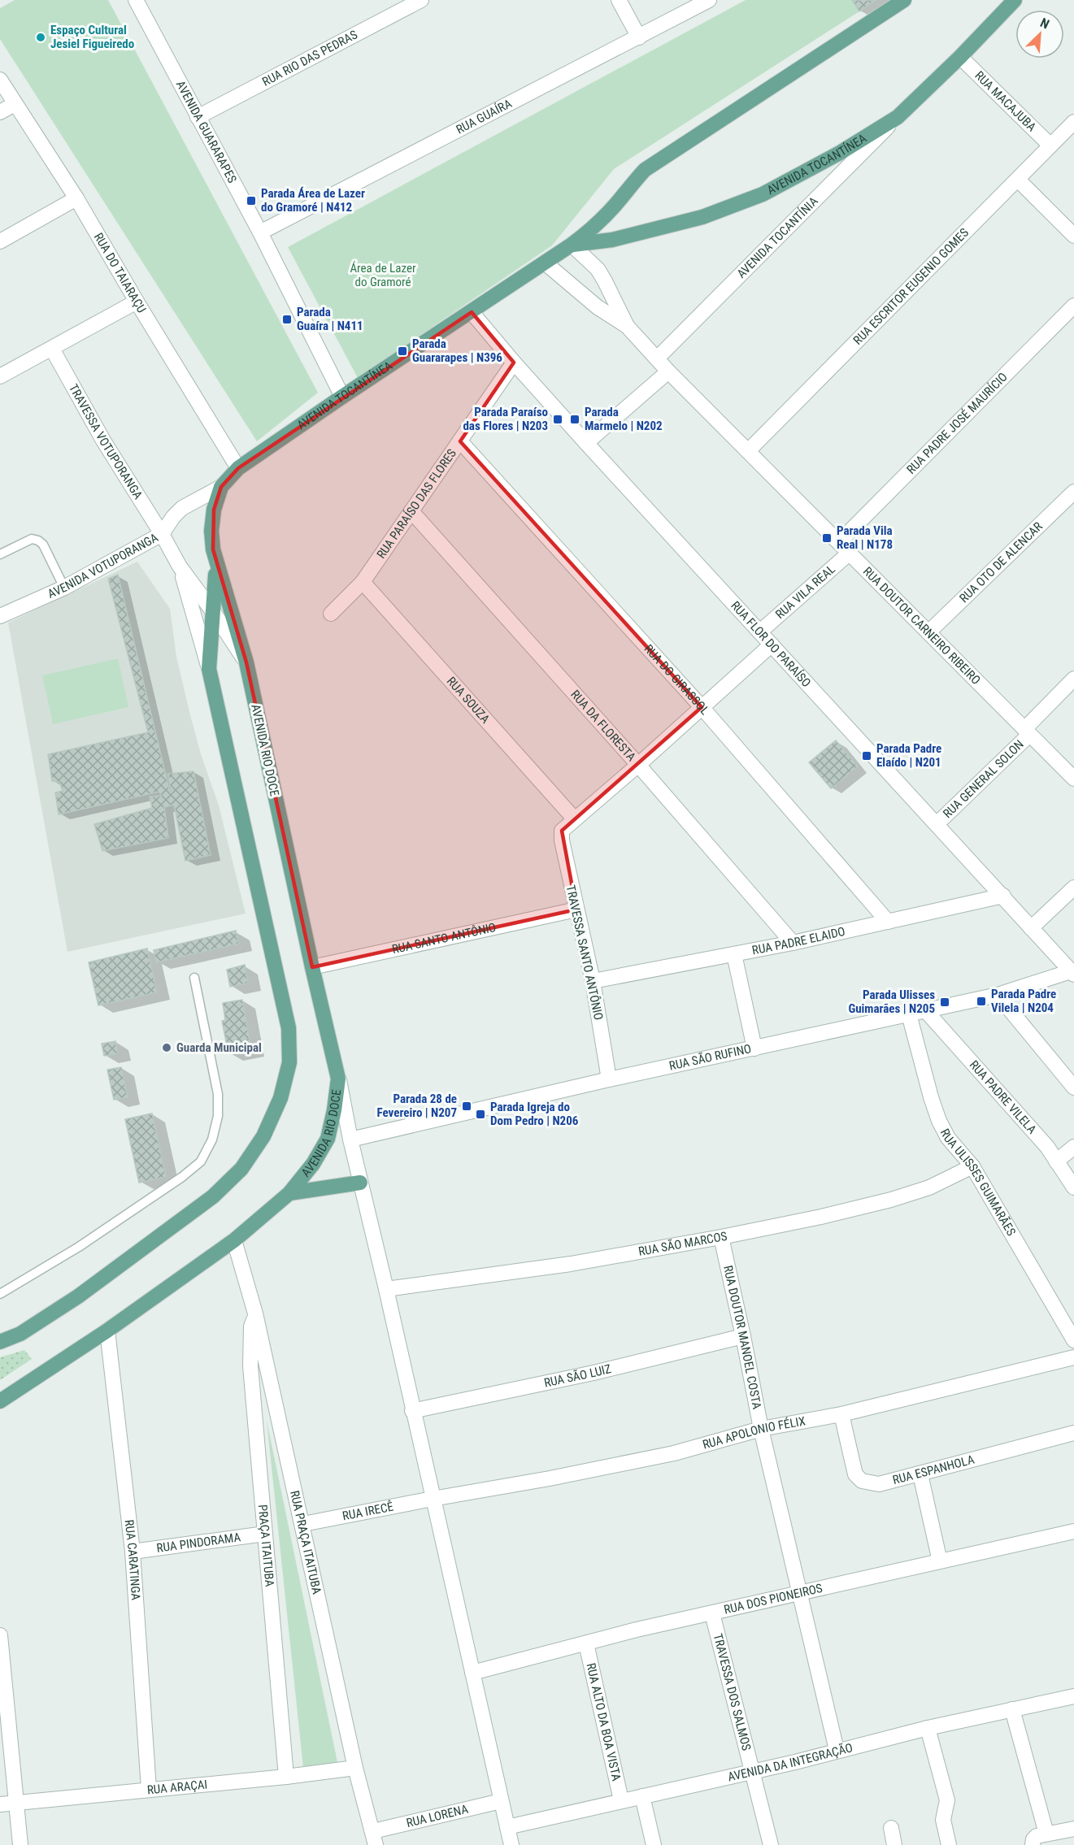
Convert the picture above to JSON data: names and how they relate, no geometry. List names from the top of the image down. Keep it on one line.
{"streets":{"main road":["AVENIDA TOCANTÍNEA","AVENIDA RIO DOCE"],"street":["RUA RIO DAS PEDRAS","RUA MACAJUBA","RUA GUAÍRA","AVENIDA GUARARAPES","AVENIDA TOCANTÍNIA","RUA DO TAIARAÇU","RUA ESCRITOR EUGENIO GOMES","RUA PADRE JOSÉ MAURÍCIO","TRAVESSA VOTUPORANGA","RUA PARAÍSO DAS FLORES","RUA OTO DE ALENCAR","AVENIDA VOTUPORANGA","RUA VILA REAL","RUA DOUTOR CARNEIRO RIBEIRO","RUA FLOR DO PARAÍSO","RUA DO GIRASSOL","RUA SOUZA","RUA DA FLORESTA","RUA GENERAL SOLON","RUA SANTO ANTÔNIO","RUA PADRE ELAIDO","TRAVESSA SANTO ANTÔNIO","RUA SÃO RUFINO","RUA PADRE VILELA","RUA ULISSES GUIMARÃES","RUA SÃO MARCOS","RUA DOUTOR MANOEL COSTA","RUA SÃO LUIZ","RUA APOLONIO FÉLIX","RUA ESPANHOLA","RUA IRECÊ","RUA PINDORAMA","RUA PRAÇA ITAITUBA","PRAÇA ITAITUBA","RUA CARATINGA","RUA DOS PIONEIROS","TRAVESSA DOS SALMOS","RUA ALTO DA BOA VISTA","AVENIDA DA INTEGRAÇÃO","RUA ARAÇAI","RUA LORENA"]},"crossings":[["RUA RIO DAS PEDRAS","AVENIDA GUARARAPES"],["RUA MACAJUBA","AVENIDA TOCANTÍNEA"],["RUA MACAJUBA","RUA ESCRITOR EUGENIO GOMES"],["RUA GUAÍRA","AVENIDA GUARARAPES"],["AVENIDA GUARARAPES","AVENIDA TOCANTÍNEA"],["AVENIDA TOCANTÍNEA","AVENIDA TOCANTÍNIA"],["AVENIDA TOCANTÍNEA","RUA DO TAIARAÇU"],["AVENIDA TOCANTÍNEA","AVENIDA VOTUPORANGA"],["AVENIDA TOCANTÍNEA","RUA DOUTOR CARNEIRO RIBEIRO"],["AVENIDA TOCANTÍNEA","RUA FLOR DO PARAÍSO"],["AVENIDA TOCANTÍNEA","AVENIDA RIO DOCE"],["AVENIDA TOCANTÍNIA","RUA DOUTOR CARNEIRO RIBEIRO"],["RUA ESCRITOR EUGENIO GOMES","RUA DOUTOR CARNEIRO RIBEIRO"],["RUA PADRE JOSÉ MAURÍCIO","RUA DOUTOR CARNEIRO RIBEIRO"],["TRAVESSA VOTUPORANGA","AVENIDA VOTUPORANGA"],["TRAVESSA VOTUPORANGA","AVENIDA RIO DOCE"],["RUA PARAÍSO DAS FLORES","RUA FLOR DO PARAÍSO"],["RUA PARAÍSO DAS FLORES","RUA DO GIRASSOL"],["RUA PARAÍSO DAS FLORES","RUA SOUZA"],["RUA PARAÍSO DAS FLORES","RUA DA FLORESTA"],["RUA OTO DE ALENCAR","RUA DOUTOR CARNEIRO RIBEIRO"],["AVENIDA VOTUPORANGA","AVENIDA RIO DOCE"],["RUA VILA REAL","RUA DOUTOR CARNEIRO RIBEIRO"],["RUA VILA REAL","RUA FLOR DO PARAÍSO"],["RUA DOUTOR CARNEIRO RIBEIRO","RUA GENERAL SOLON"],["RUA FLOR DO PARAÍSO","RUA GENERAL SOLON"],["RUA FLOR DO PARAÍSO","RUA PADRE ELAIDO"],["RUA FLOR DO PARAÍSO","RUA SÃO RUFINO"],["RUA DO GIRASSOL","RUA PADRE ELAIDO"],["RUA SOUZA","TRAVESSA SANTO ANTÔNIO"],["RUA DA FLORESTA","RUA PADRE ELAIDO"],["AVENIDA RIO DOCE","RUA SANTO ANTÔNIO"],["AVENIDA RIO DOCE","RUA PRAÇA ITAITUBA"],["AVENIDA RIO DOCE","RUA CARATINGA"],["RUA SANTO ANTÔNIO","TRAVESSA SANTO ANTÔNIO"],["RUA PADRE ELAIDO","TRAVESSA SANTO ANTÔNIO"],["TRAVESSA SANTO ANTÔNIO","RUA SÃO RUFINO"],["RUA SÃO RUFINO","RUA PADRE VILELA"],["RUA SÃO RUFINO","RUA ULISSES GUIMARÃES"],["RUA ULISSES GUIMARÃES","RUA SÃO MARCOS"],["RUA SÃO MARCOS","RUA DOUTOR MANOEL COSTA"],["RUA DOUTOR MANOEL COSTA","RUA SÃO LUIZ"],["RUA DOUTOR MANOEL COSTA","RUA APOLONIO FÉLIX"],["RUA DOUTOR MANOEL COSTA","RUA DOS PIONEIROS"],["RUA DOUTOR MANOEL COSTA","AVENIDA DA INTEGRAÇÃO"],["RUA APOLONIO FÉLIX","RUA ESPANHOLA"],["RUA APOLONIO FÉLIX","RUA IRECÊ"],["RUA IRECÊ","RUA PRAÇA ITAITUBA"],["RUA PINDORAMA","PRAÇA ITAITUBA"],["RUA PINDORAMA","RUA CARATINGA"],["RUA PRAÇA ITAITUBA","PRAÇA ITAITUBA"],["RUA PRAÇA ITAITUBA","RUA ARAÇAI"],["RUA PRAÇA ITAITUBA","RUA LORENA"],["PRAÇA ITAITUBA","RUA ARAÇAI"],["RUA CARATINGA","RUA ARAÇAI"],["RUA DOS PIONEIROS","TRAVESSA DOS SALMOS"],["RUA DOS PIONEIROS","RUA ALTO DA BOA VISTA"],["TRAVESSA DOS SALMOS","AVENIDA DA INTEGRAÇÃO"],["RUA ALTO DA BOA VISTA","AVENIDA DA INTEGRAÇÃO"]],"parks":["Área de Lazer do Gramoré"],"places":{"other":["Espaço Cultural Jesiel Figueiredo","Guarda Municipal"],"transit":["Parada Área de Lazer do Gramoré | N412","Parada Guaíra | N411","Parada Guararapes | N396","Parada Paraíso das Flores | N203","Parada Marmelo | N202","Parada Vila Real | N178","Parada Padre Elaído | N201","Parada Padre Vilela | N204","Parada Ulisses Guimarães | N205","Parada 28 de Fevereiro | N207","Parada Igreja do Dom Pedro | N206"]},"north":"top right"}
